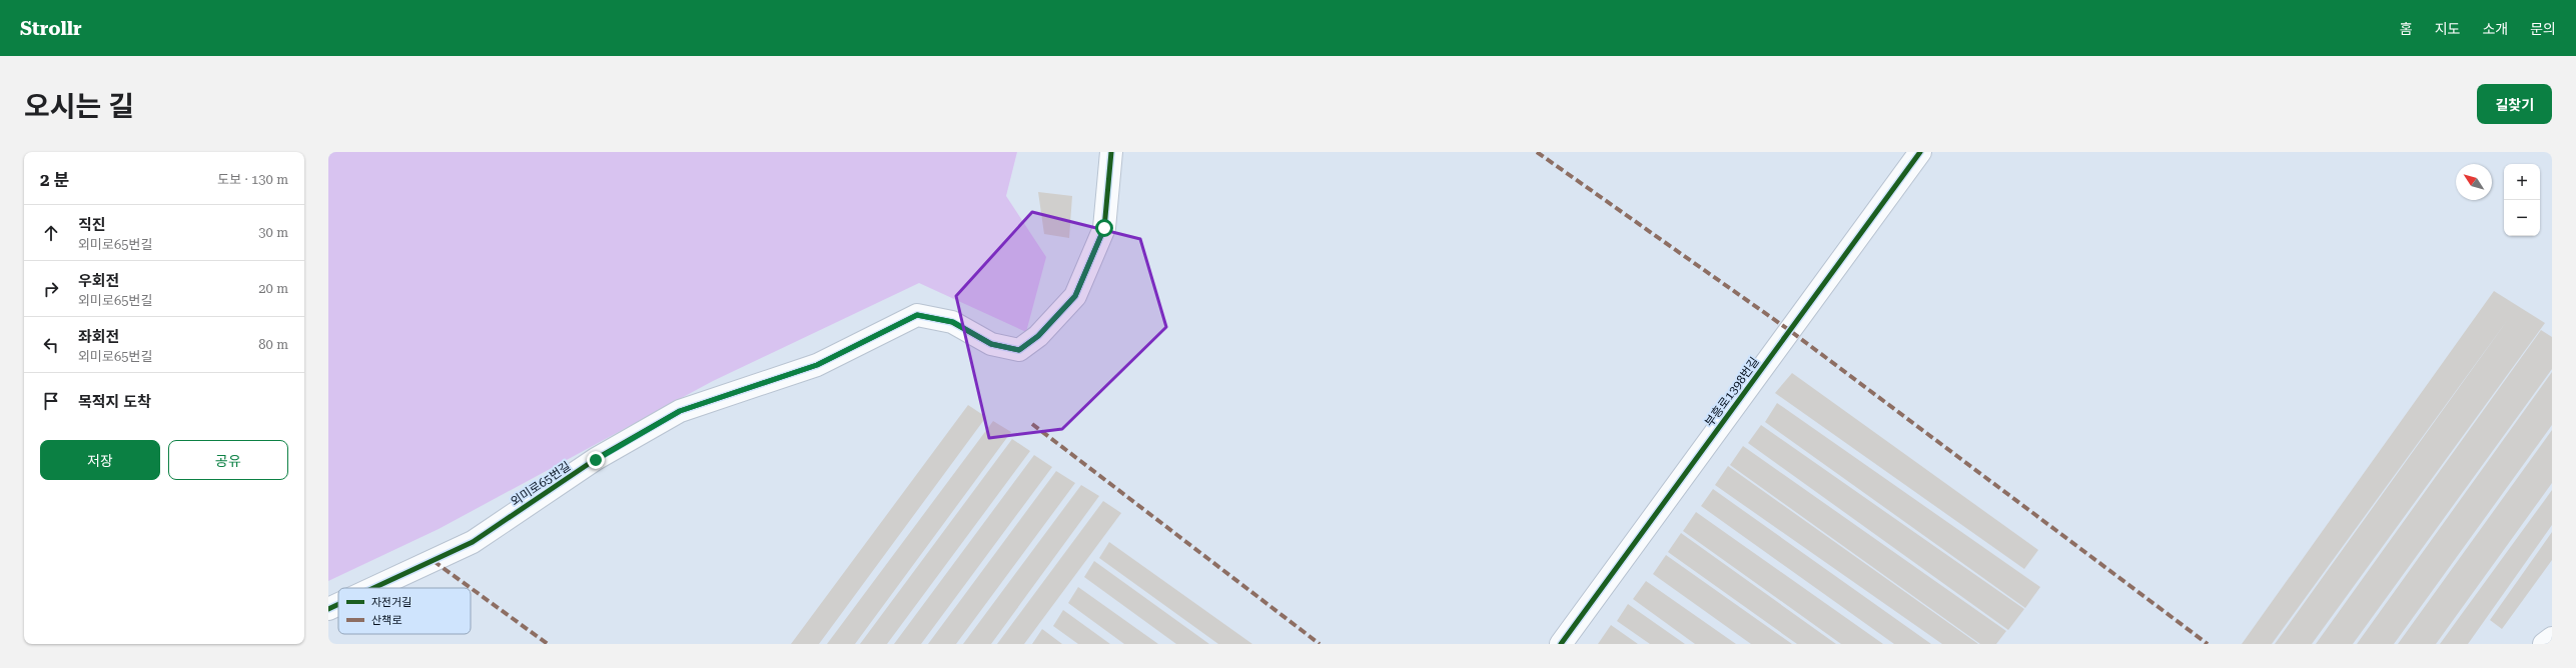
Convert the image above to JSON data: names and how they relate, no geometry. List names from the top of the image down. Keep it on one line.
{"streets":{"street":["부흥로1398번길","외미로65번길"]},"legend":["자전거길","산책로"],"north":"top left","page":{"header":"Strollr","nav":["홈","지도","소개","문의"],"title":"오시는 길","buttons":["길찾기",["저장","공유"]],"heading":["2 분","도보 · 130 m"],"map_buttons":["+","−"],"list":[["직진","외미로65번길","30 m"],["우회전","외미로65번길","20 m"],["좌회전","외미로65번길","80 m"],"목적지 도착"]}}
